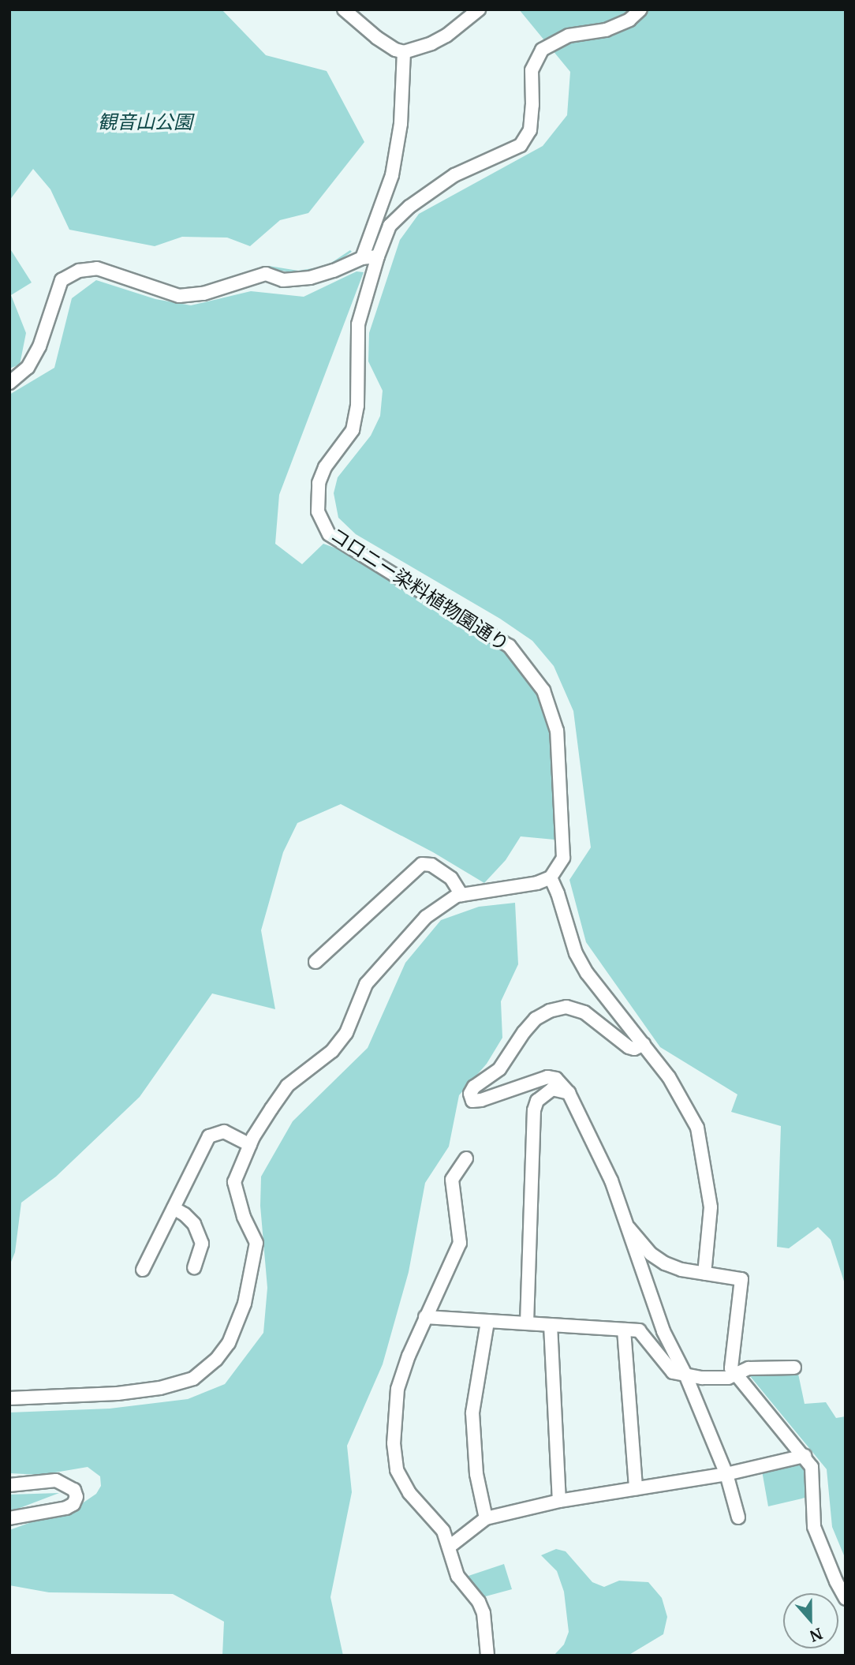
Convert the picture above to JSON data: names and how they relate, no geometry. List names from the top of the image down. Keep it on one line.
{"streets":{"street":["コロニー染料植物園通り"]},"parks":["観音山公園"],"north":"bottom"}
